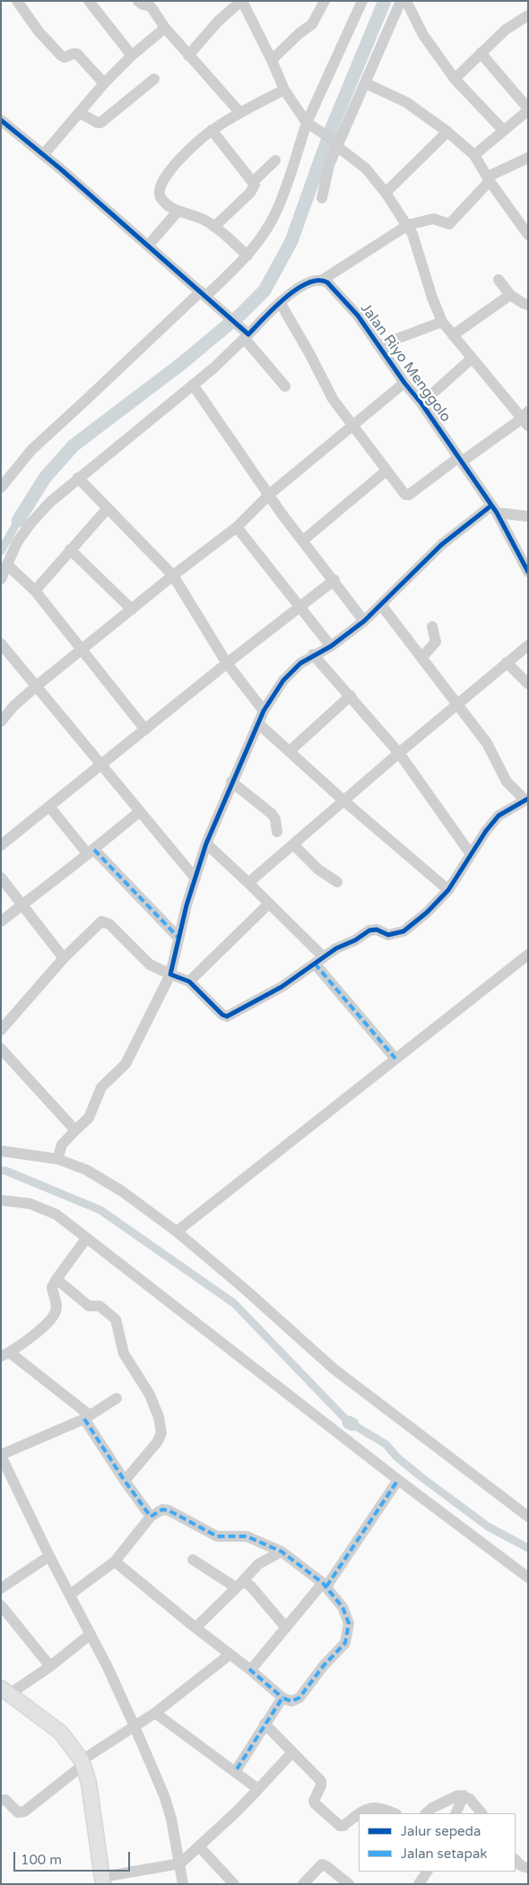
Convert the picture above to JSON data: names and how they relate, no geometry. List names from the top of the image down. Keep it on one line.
{"streets":{"street":["Jalan Riyo Menggolo"]},"legend":["Jalur sepeda","Jalan setapak"],"scale_bar":"100 m"}
